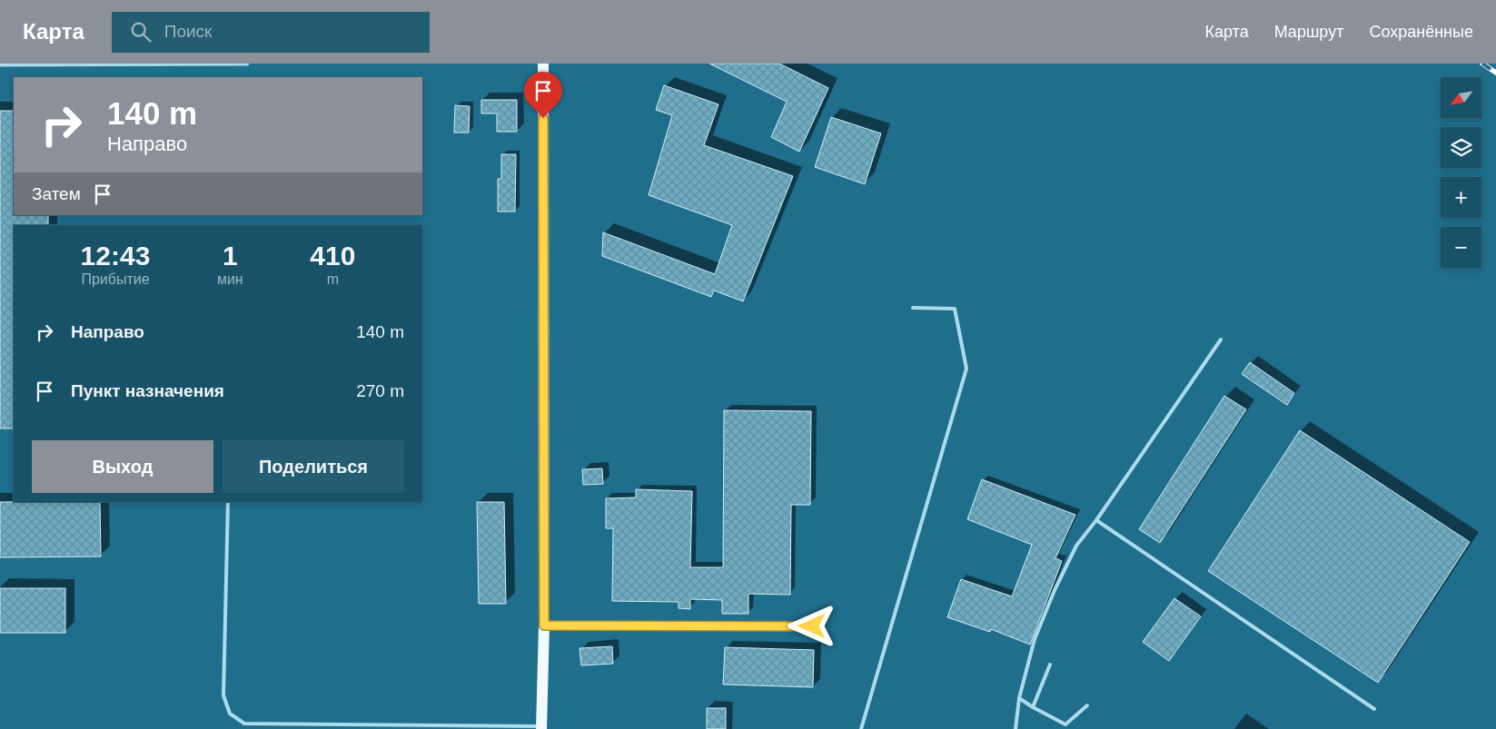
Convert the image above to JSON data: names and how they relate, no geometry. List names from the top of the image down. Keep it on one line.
{"north":"bottom left","page":{"header":"Карта","search":"Поиск","nav":["Карта","Маршрут","Сохранённые"],"map_buttons":["+","−"],"turn":["140 m","Направо"],"then":"Затем","eta":["12:43","Прибытие","1","мин","410","m"],"list":[{"name":"Направо","value":"140 m"},{"name":"Пункт назначения","value":"270 m"}],"buttons":["Выход","Поделиться"]}}
